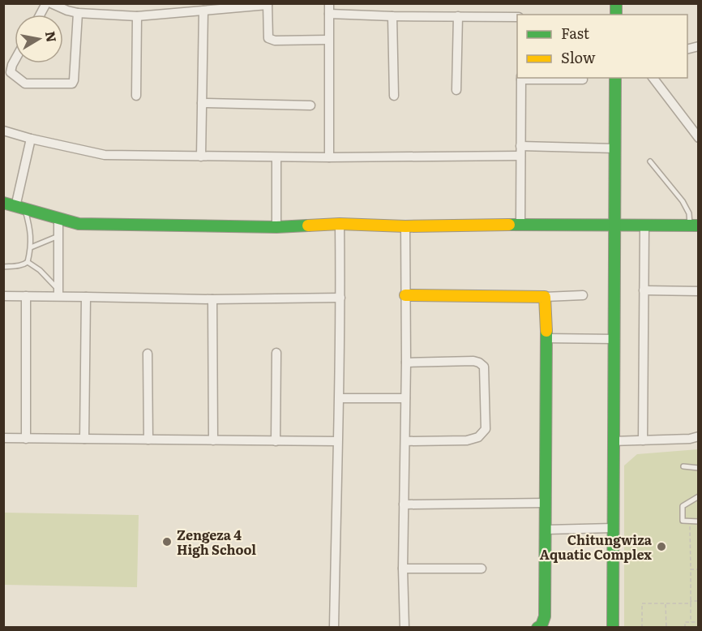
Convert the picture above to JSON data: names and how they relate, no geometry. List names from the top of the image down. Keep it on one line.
{"places":["Zengeza 4 High School","Chitungwiza Aquatic Complex"],"legend":["Fast","Slow"],"north":"right"}
